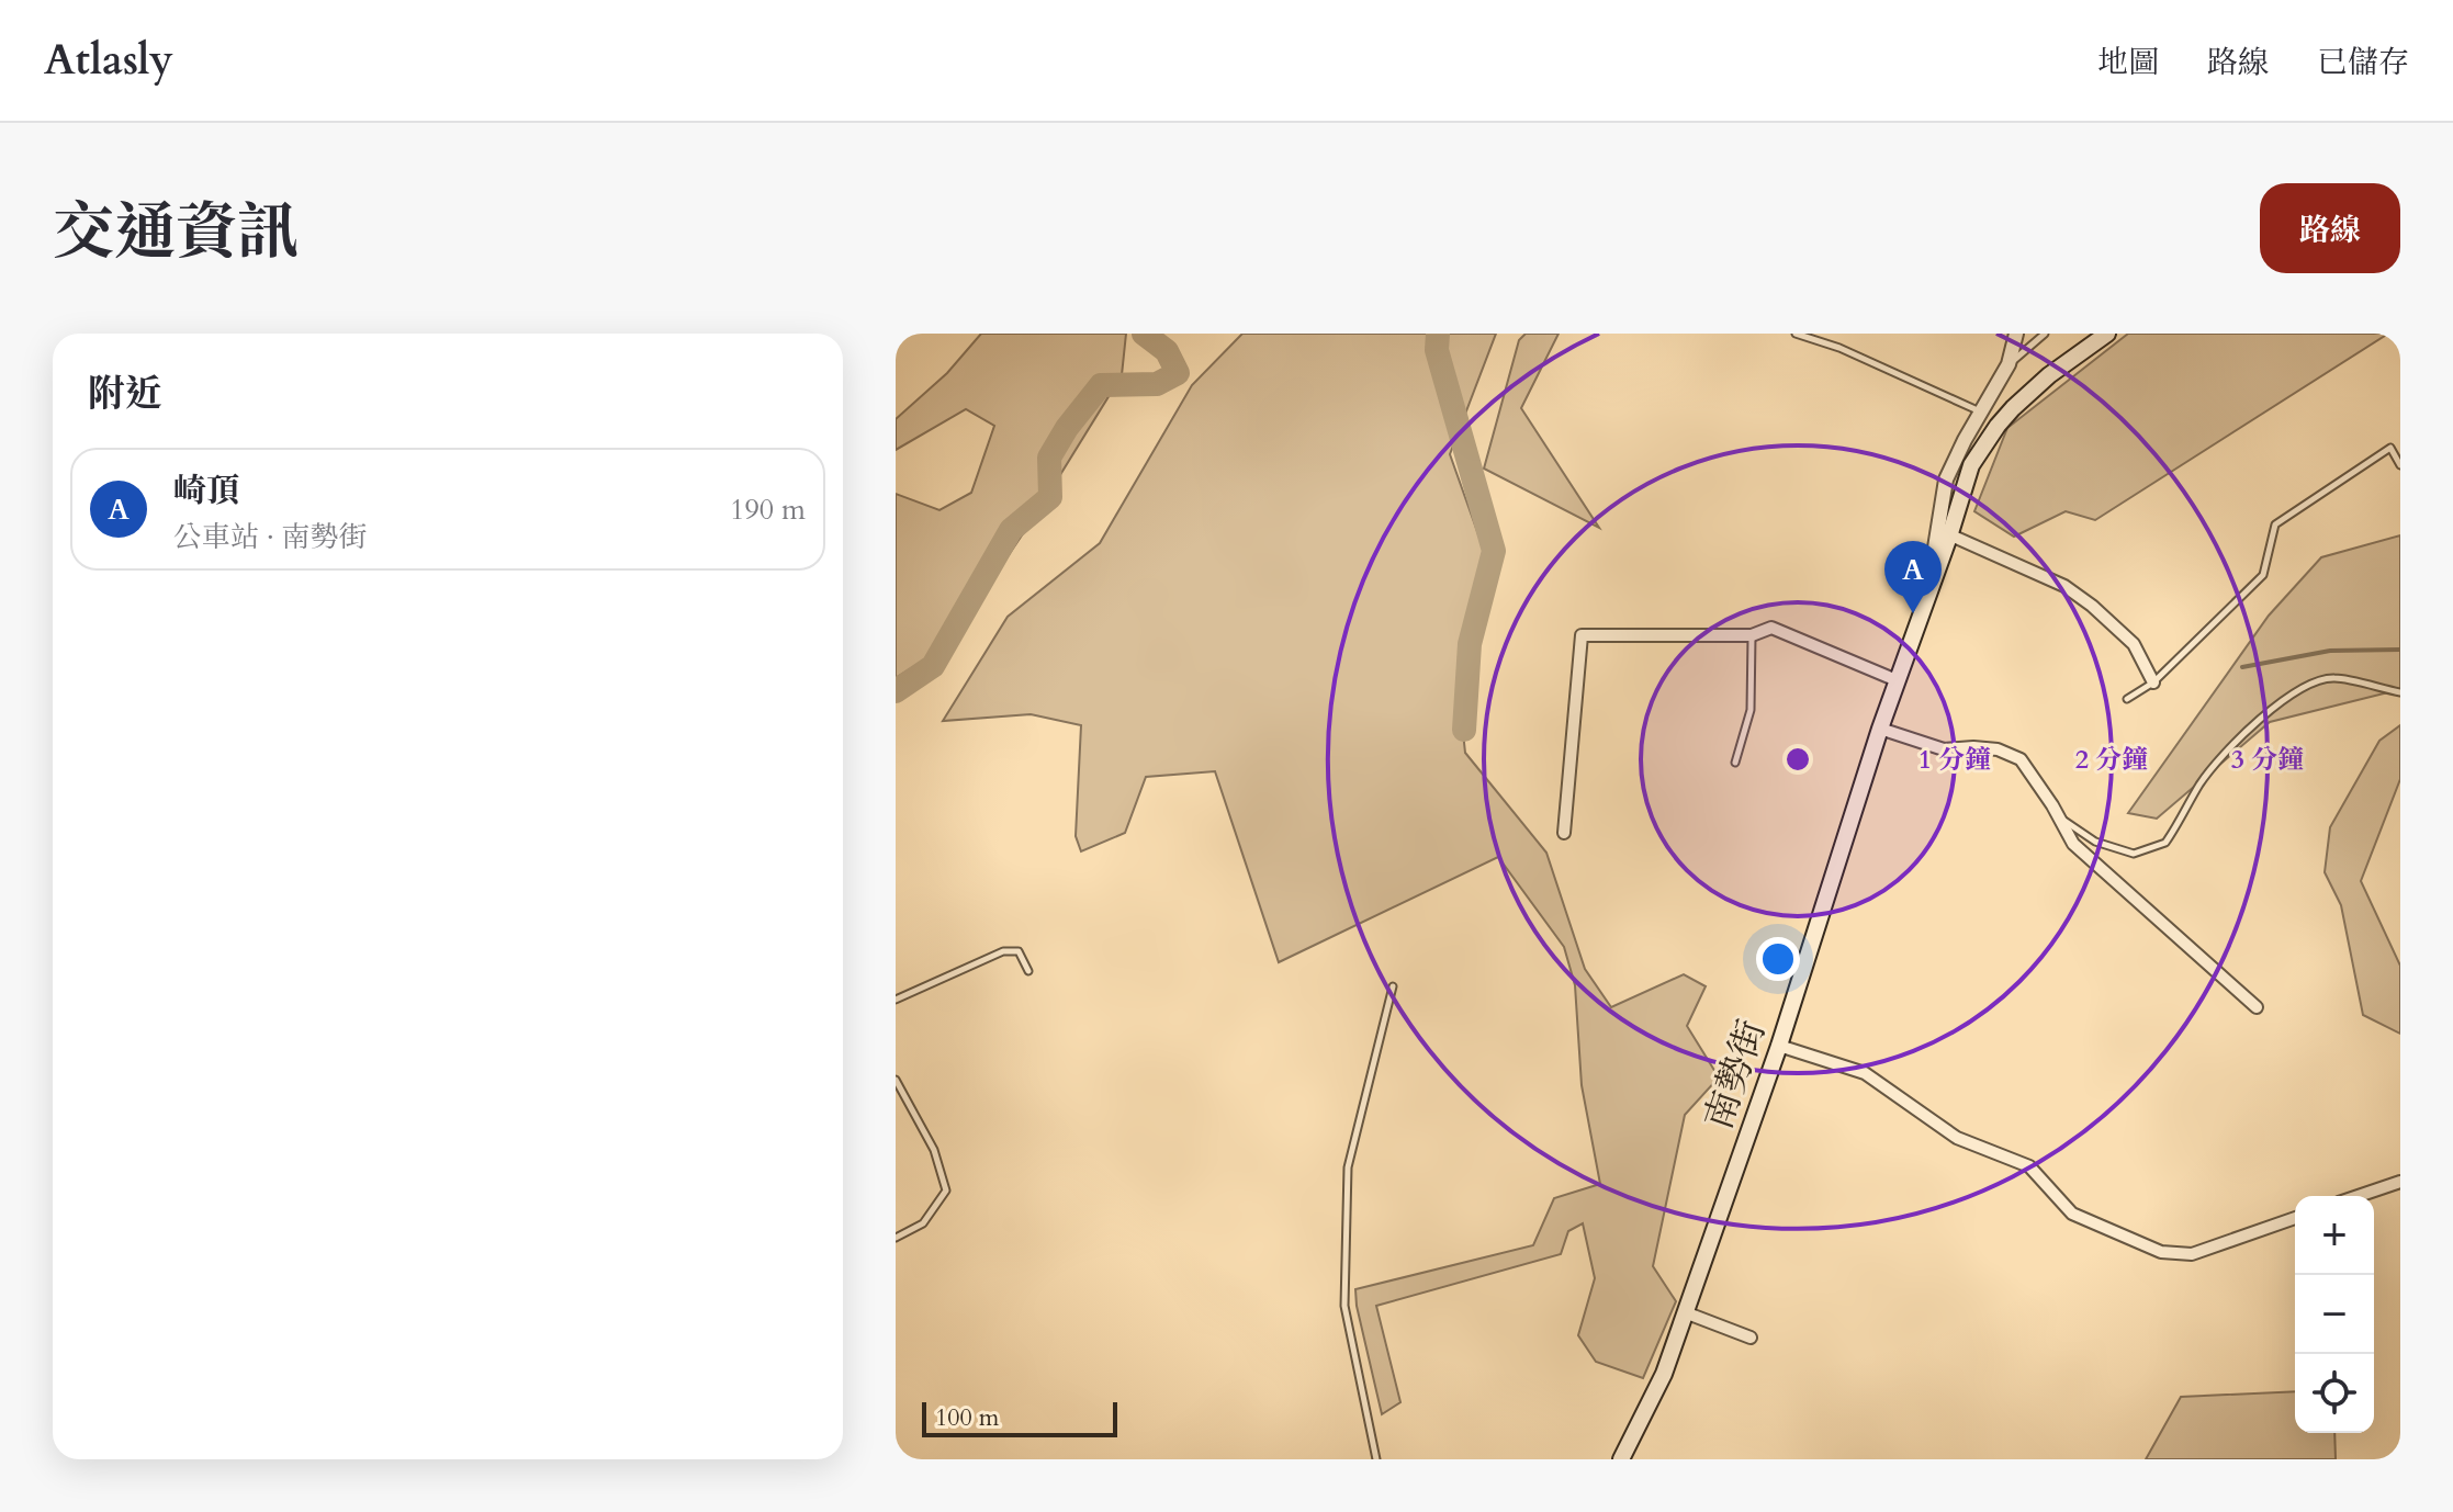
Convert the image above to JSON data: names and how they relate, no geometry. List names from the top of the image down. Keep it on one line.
{"streets":{"main road":["南勢街"]},"scale_bar":"100 m","page":{"header":"Atlasly","nav":["地圖","路線","已儲存"],"title":"交通資訊","buttons":"路線","heading":"附近","list":[{"mark":"A","name":"崎頂","note":"公車站 · 南勢街","value":"190 m"}],"pins":"A","map_buttons":["+","−"],"scale":"100 m"},"rings":["1 分鐘","2 分鐘","3 分鐘"]}
